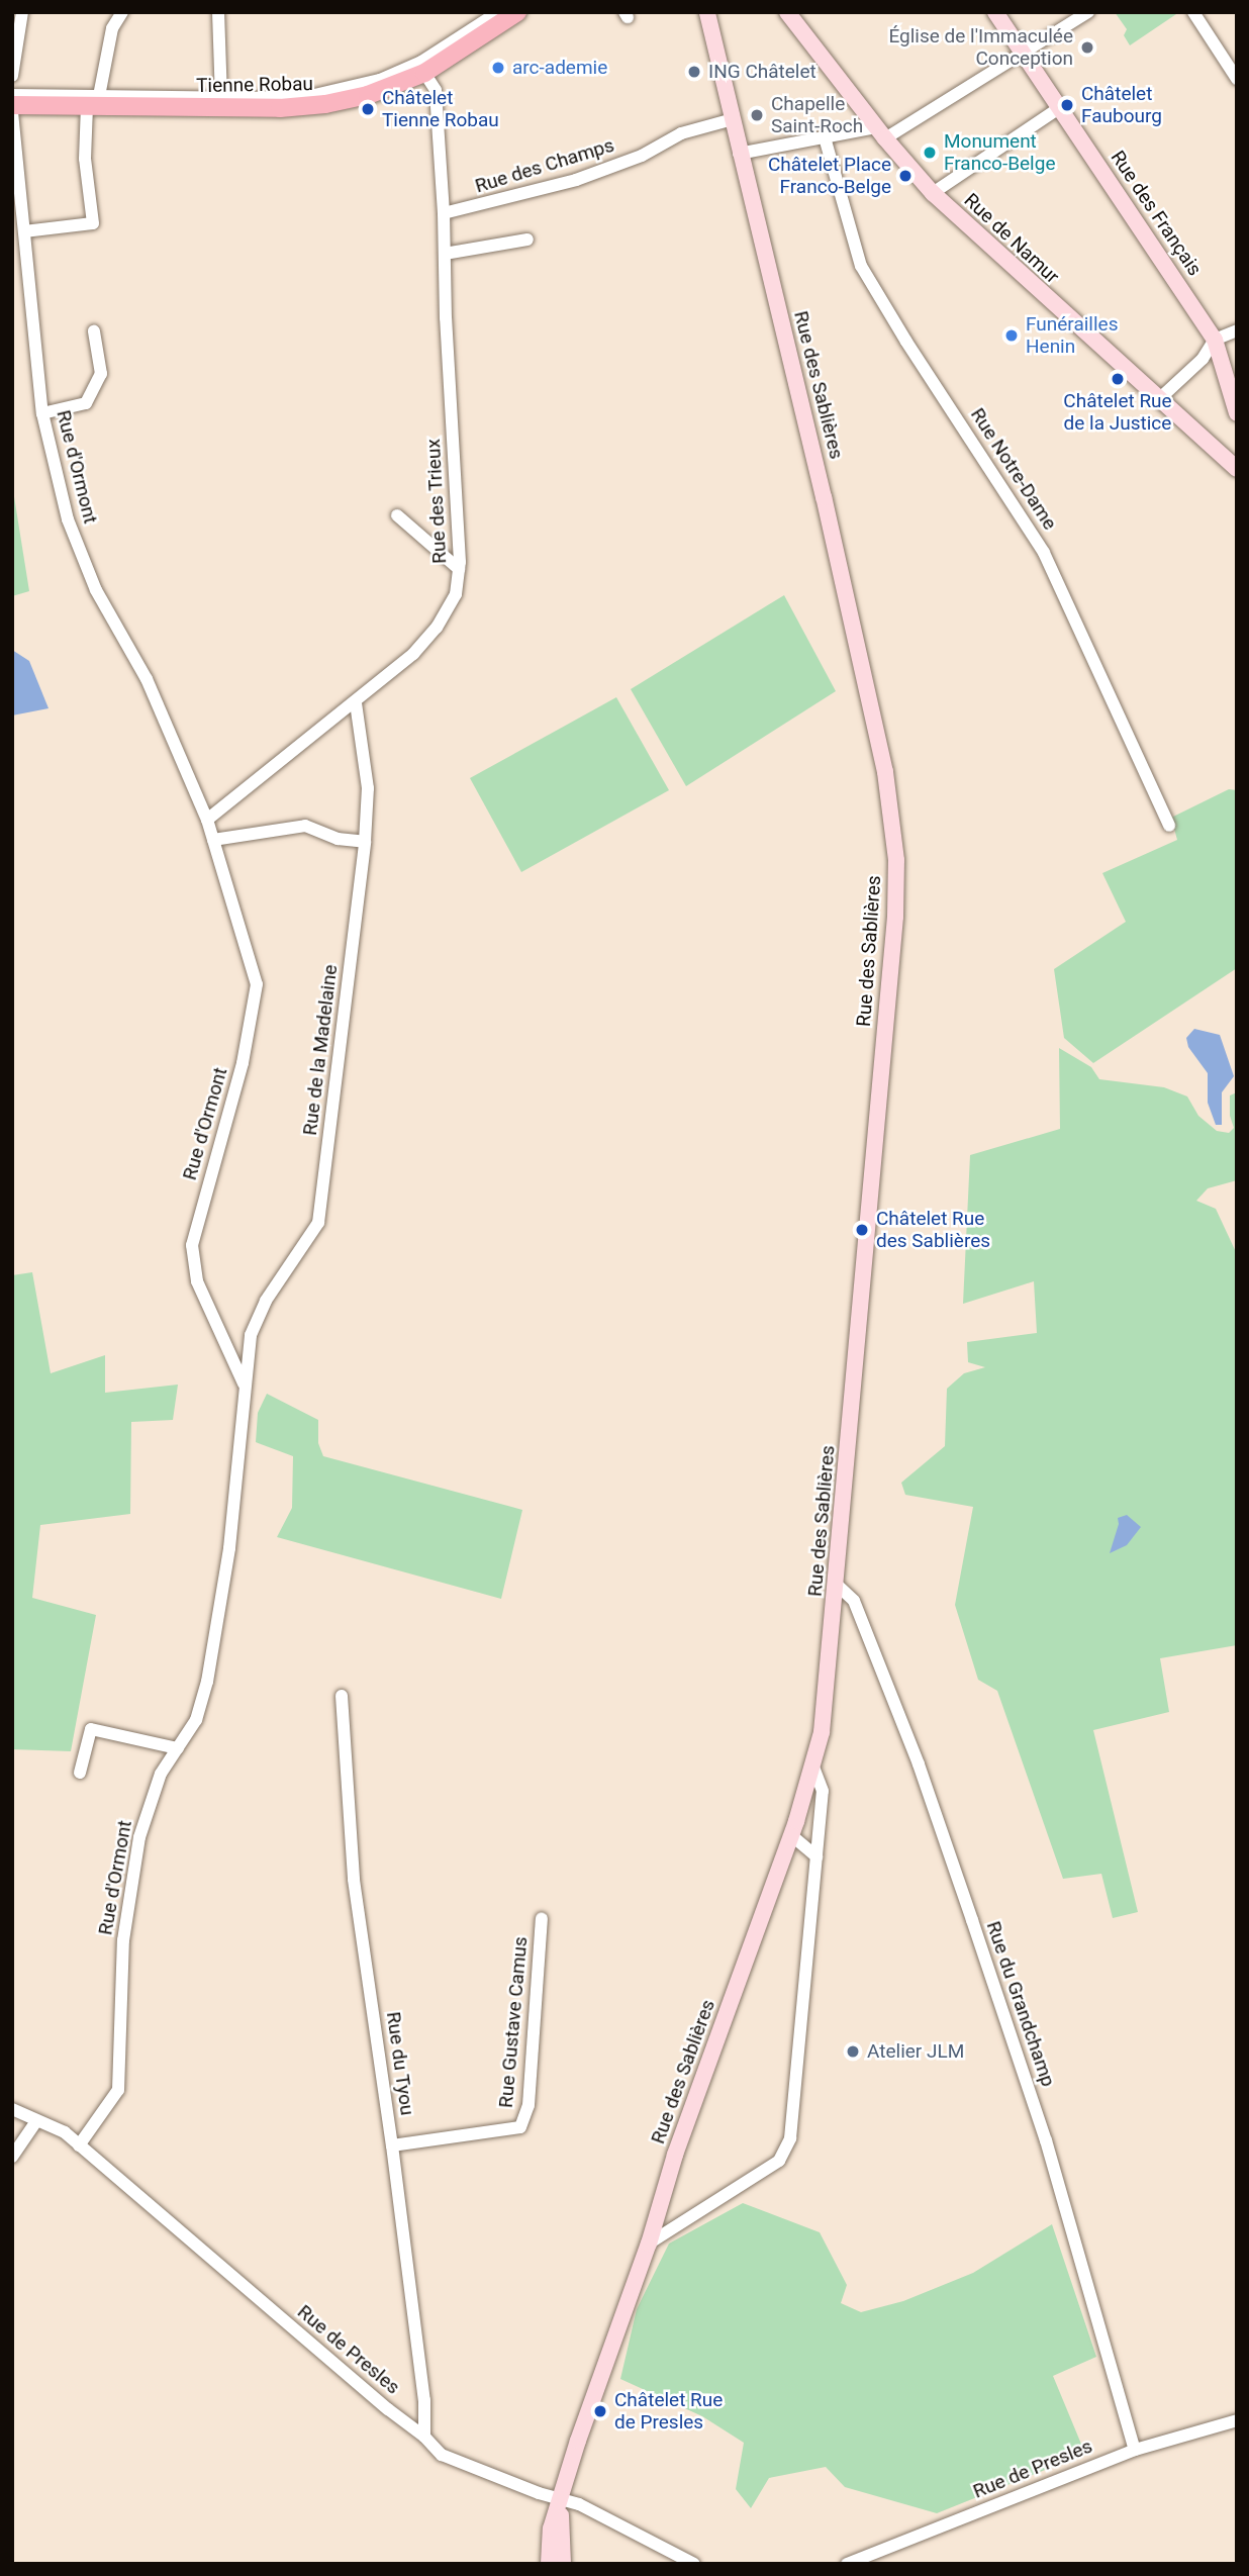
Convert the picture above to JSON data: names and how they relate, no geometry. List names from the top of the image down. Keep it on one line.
{"streets":{"main road":["Tienne Robau","Rue des Français","Rue de Namur","Rue des Sablières"],"street":["Rue des Champs","Rue d'Ormont","Rue Notre-Dame","Rue des Trieux","Rue de la Madelaine","Rue du Grandchamp","Rue Gustave Camus","Rue du Tyou","Rue de Presles"]},"crossings":[["Tienne Robau","Rue des Trieux"],["Rue des Champs","Rue des Sablières"],["Rue des Champs","Rue des Trieux"],["Rue des Sablières","Rue du Grandchamp"],["Rue des Sablières","Rue de Presles"],["Rue d'Ormont","Rue des Trieux"],["Rue d'Ormont","Rue de la Madelaine"],["Rue d'Ormont","Rue de Presles"],["Rue des Trieux","Rue de la Madelaine"],["Rue du Grandchamp","Rue de Presles"],["Rue Gustave Camus","Rue du Tyou"],["Rue du Tyou","Rue de Presles"]],"places":["Église de l'Immaculée Conception","arc-ademie","ING Châtelet","Châtelet Faubourg","Châtelet Tienne Robau","Chapelle Saint-Roch","Monument Franco-Belge","Châtelet Place Franco-Belge","Funérailles Henin","Châtelet Rue de la Justice","Châtelet Rue des Sablières","Atelier JLM","Châtelet Rue de Presles"]}
